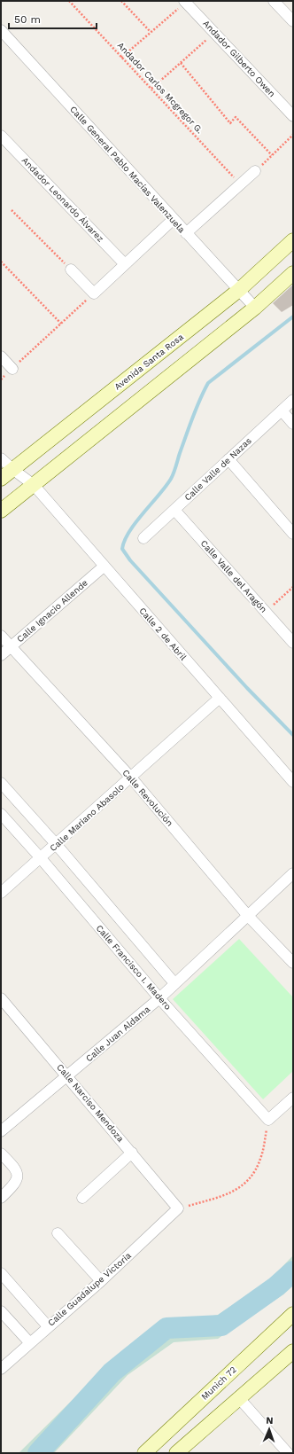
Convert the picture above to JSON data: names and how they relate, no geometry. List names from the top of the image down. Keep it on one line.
{"streets":{"main road":["Avenida Santa Rosa","Munich 72"],"street":["Andador Gilberto Owen","Calle General Pablo Macías Valenzuela","Andador Leonardo Álvarez","Calle Valle de Nazas","Calle Valle del Aragón","Calle Ignacio Allende","Calle 2 de Abril","Calle Revolución","Calle Mariano Abasolo","Calle Francisco I. Madero","Calle Juan Aldama","Calle Narciso Mendoza","Calle Guadalupe Victoria"],"path":["Andador Carlos Mcgregor G."]},"crossings":[["Calle General Pablo Macías Valenzuela","Avenida Santa Rosa"],["Avenida Santa Rosa","Calle 2 de Abril"],["Calle Valle de Nazas","Calle Valle del Aragón"],["Calle Ignacio Allende","Calle 2 de Abril"],["Calle Ignacio Allende","Calle Revolución"],["Calle 2 de Abril","Calle Mariano Abasolo"],["Calle Revolución","Calle Mariano Abasolo"],["Calle Revolución","Calle Juan Aldama"],["Calle Mariano Abasolo","Calle Francisco I. Madero"],["Calle Francisco I. Madero","Calle Juan Aldama"],["Calle Juan Aldama","Calle Narciso Mendoza"],["Calle Narciso Mendoza","Calle Guadalupe Victoria"]],"scale_bar":"50 m","north":"top"}
